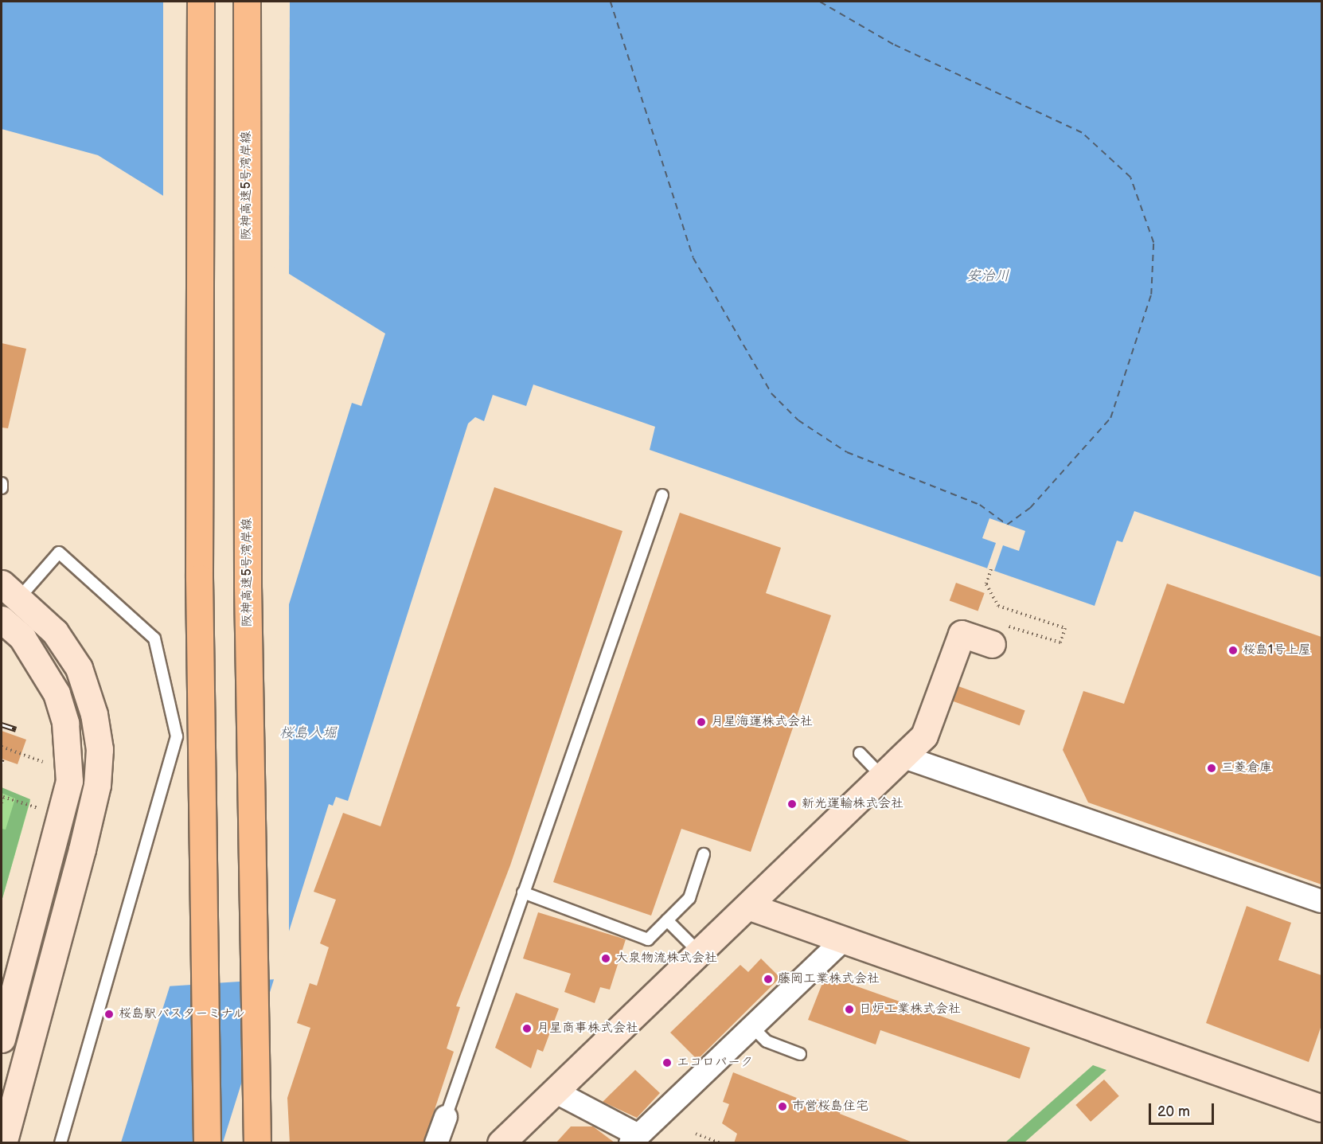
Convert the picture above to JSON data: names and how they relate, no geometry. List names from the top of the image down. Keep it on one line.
{"streets":{"highway":["阪神高速5号湾岸線"]},"water":["安治川","桜島入堀"],"places":["桜島1号上屋","月星海運株式会社","三菱倉庫","新光運輸株式会社","大泉物流株式会社","藤岡工業株式会社","日炉工業株式会社","桜島駅バスターミナル","月星商事株式会社","エコロパーク","市営桜島住宅"],"scale_bar":"20 m"}
